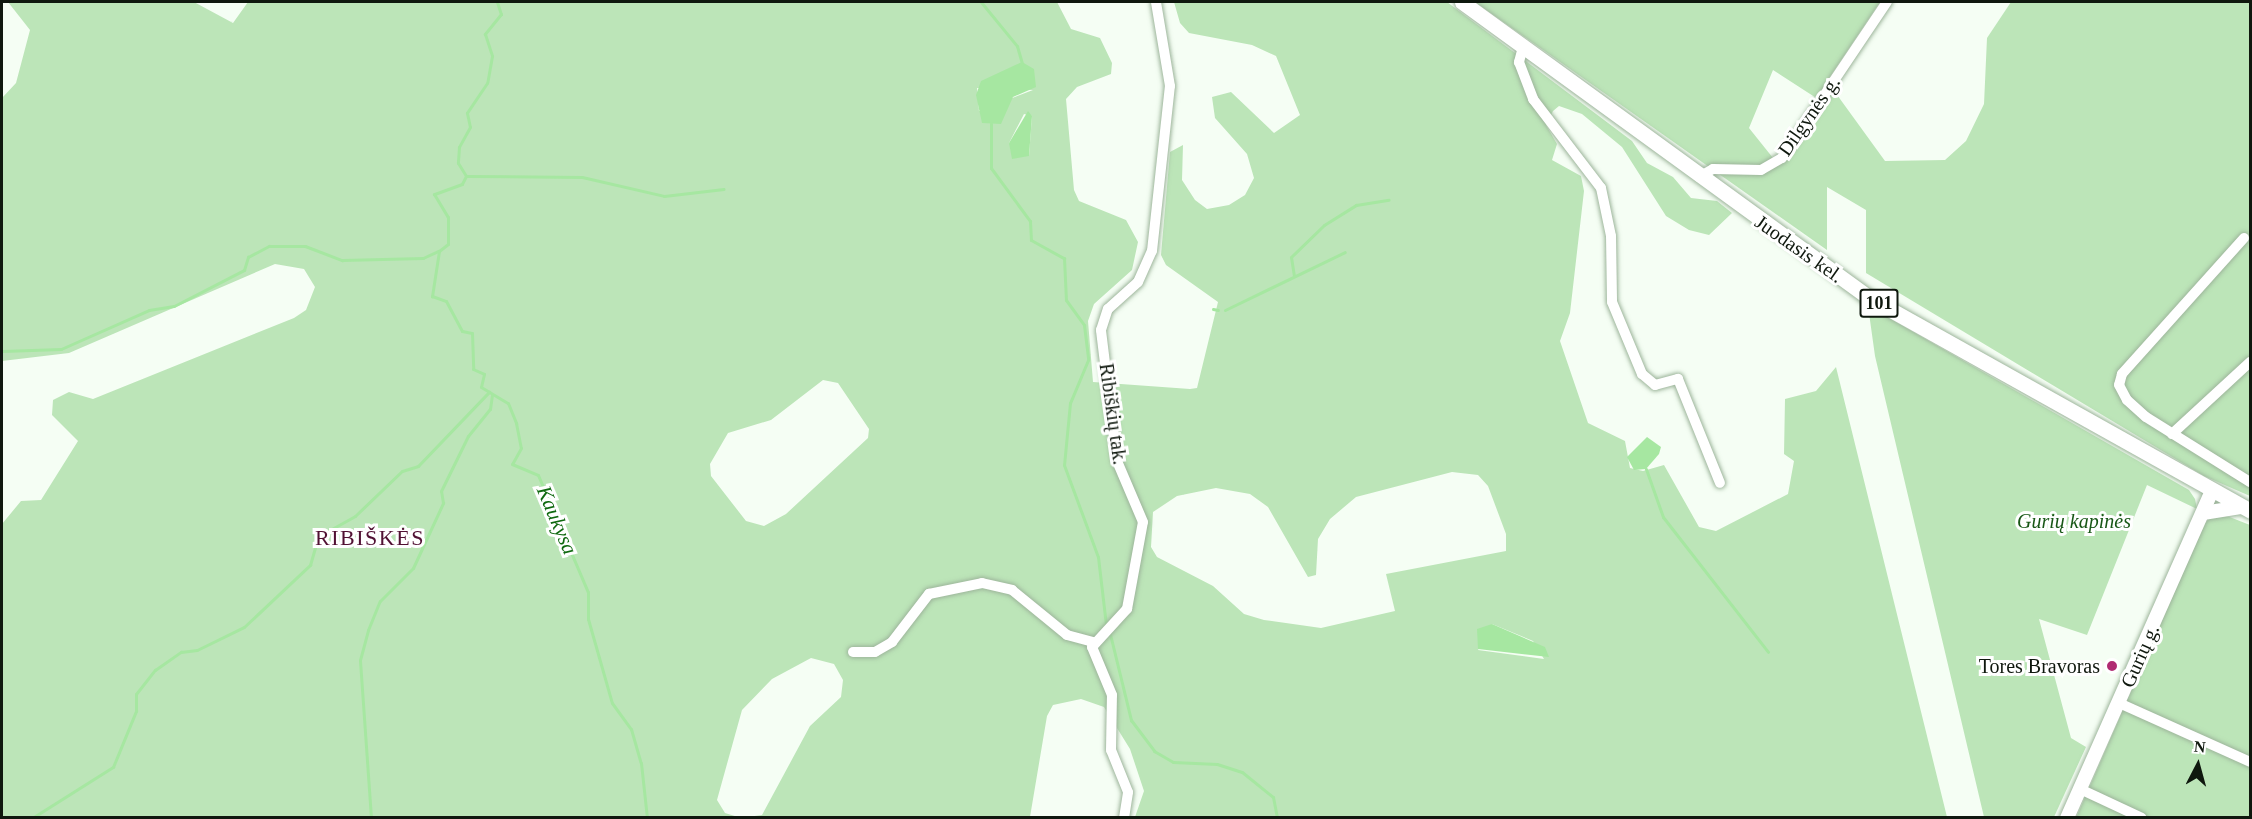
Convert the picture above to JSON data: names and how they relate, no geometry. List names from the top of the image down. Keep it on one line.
{"streets":{"main road":["Juodasis kel.","101"],"street":["Dilgynės g.","Ribiškių tak.","Gurių g."]},"crossings":[["Dilgynės g.","Juodasis kel."],["Juodasis kel.","101"],["Juodasis kel.","Gurių g."]],"districts":["RIBIŠKĖS"],"water":["Kaukysa"],"parks":["Gurių kapinės"],"places":["Tores Bravoras"],"north":"top"}
